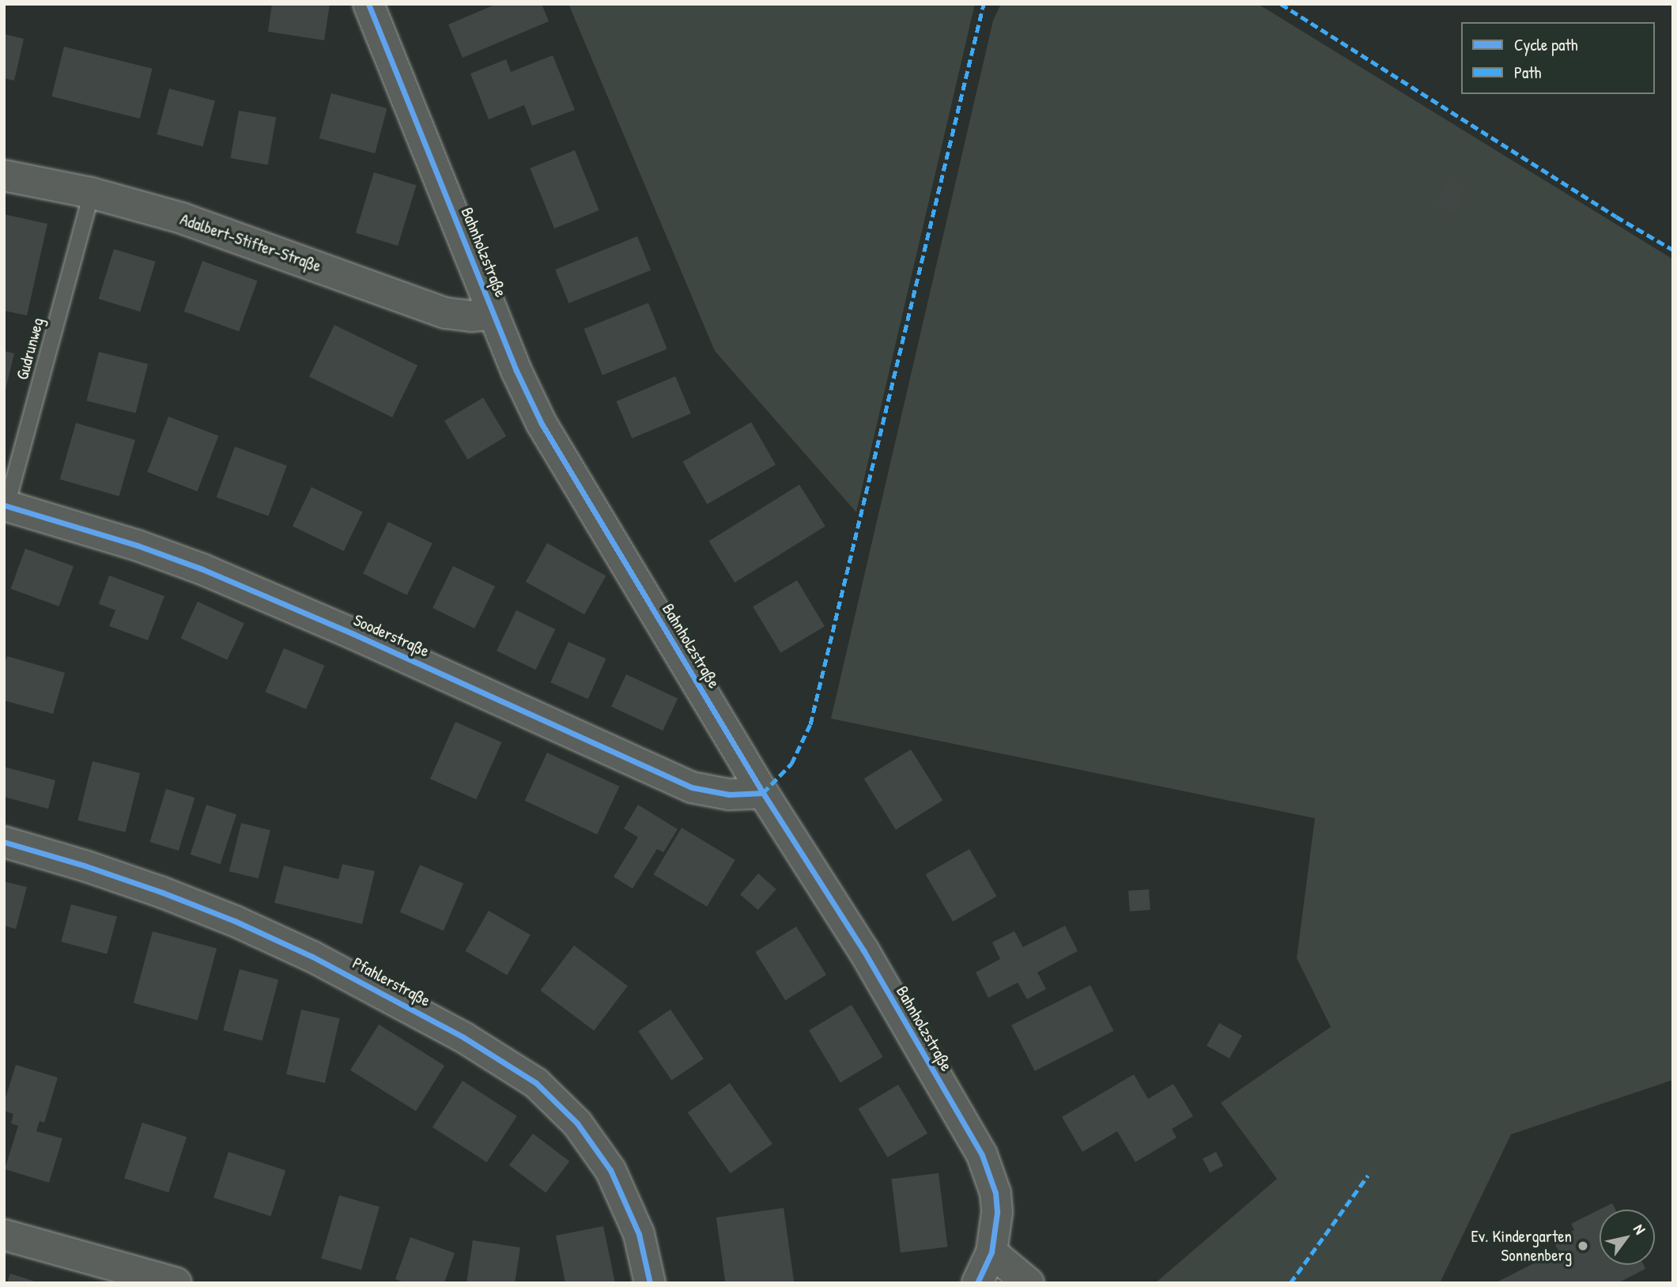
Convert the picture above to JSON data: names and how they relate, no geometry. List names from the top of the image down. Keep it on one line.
{"streets":{"street":["Adalbert-Stifter-Straße","Bahnholzstraße","Sooderstraße","Pfahlerstraße"],"lane":["Gudrunweg"]},"crossings":[["Adalbert-Stifter-Straße","Bahnholzstraße"],["Adalbert-Stifter-Straße","Gudrunweg"],["Bahnholzstraße","Sooderstraße"],["Gudrunweg","Sooderstraße"]],"places":["Ev. Kindergarten Sonnenberg"],"legend":["Cycle path","Path"],"north":"top right"}
